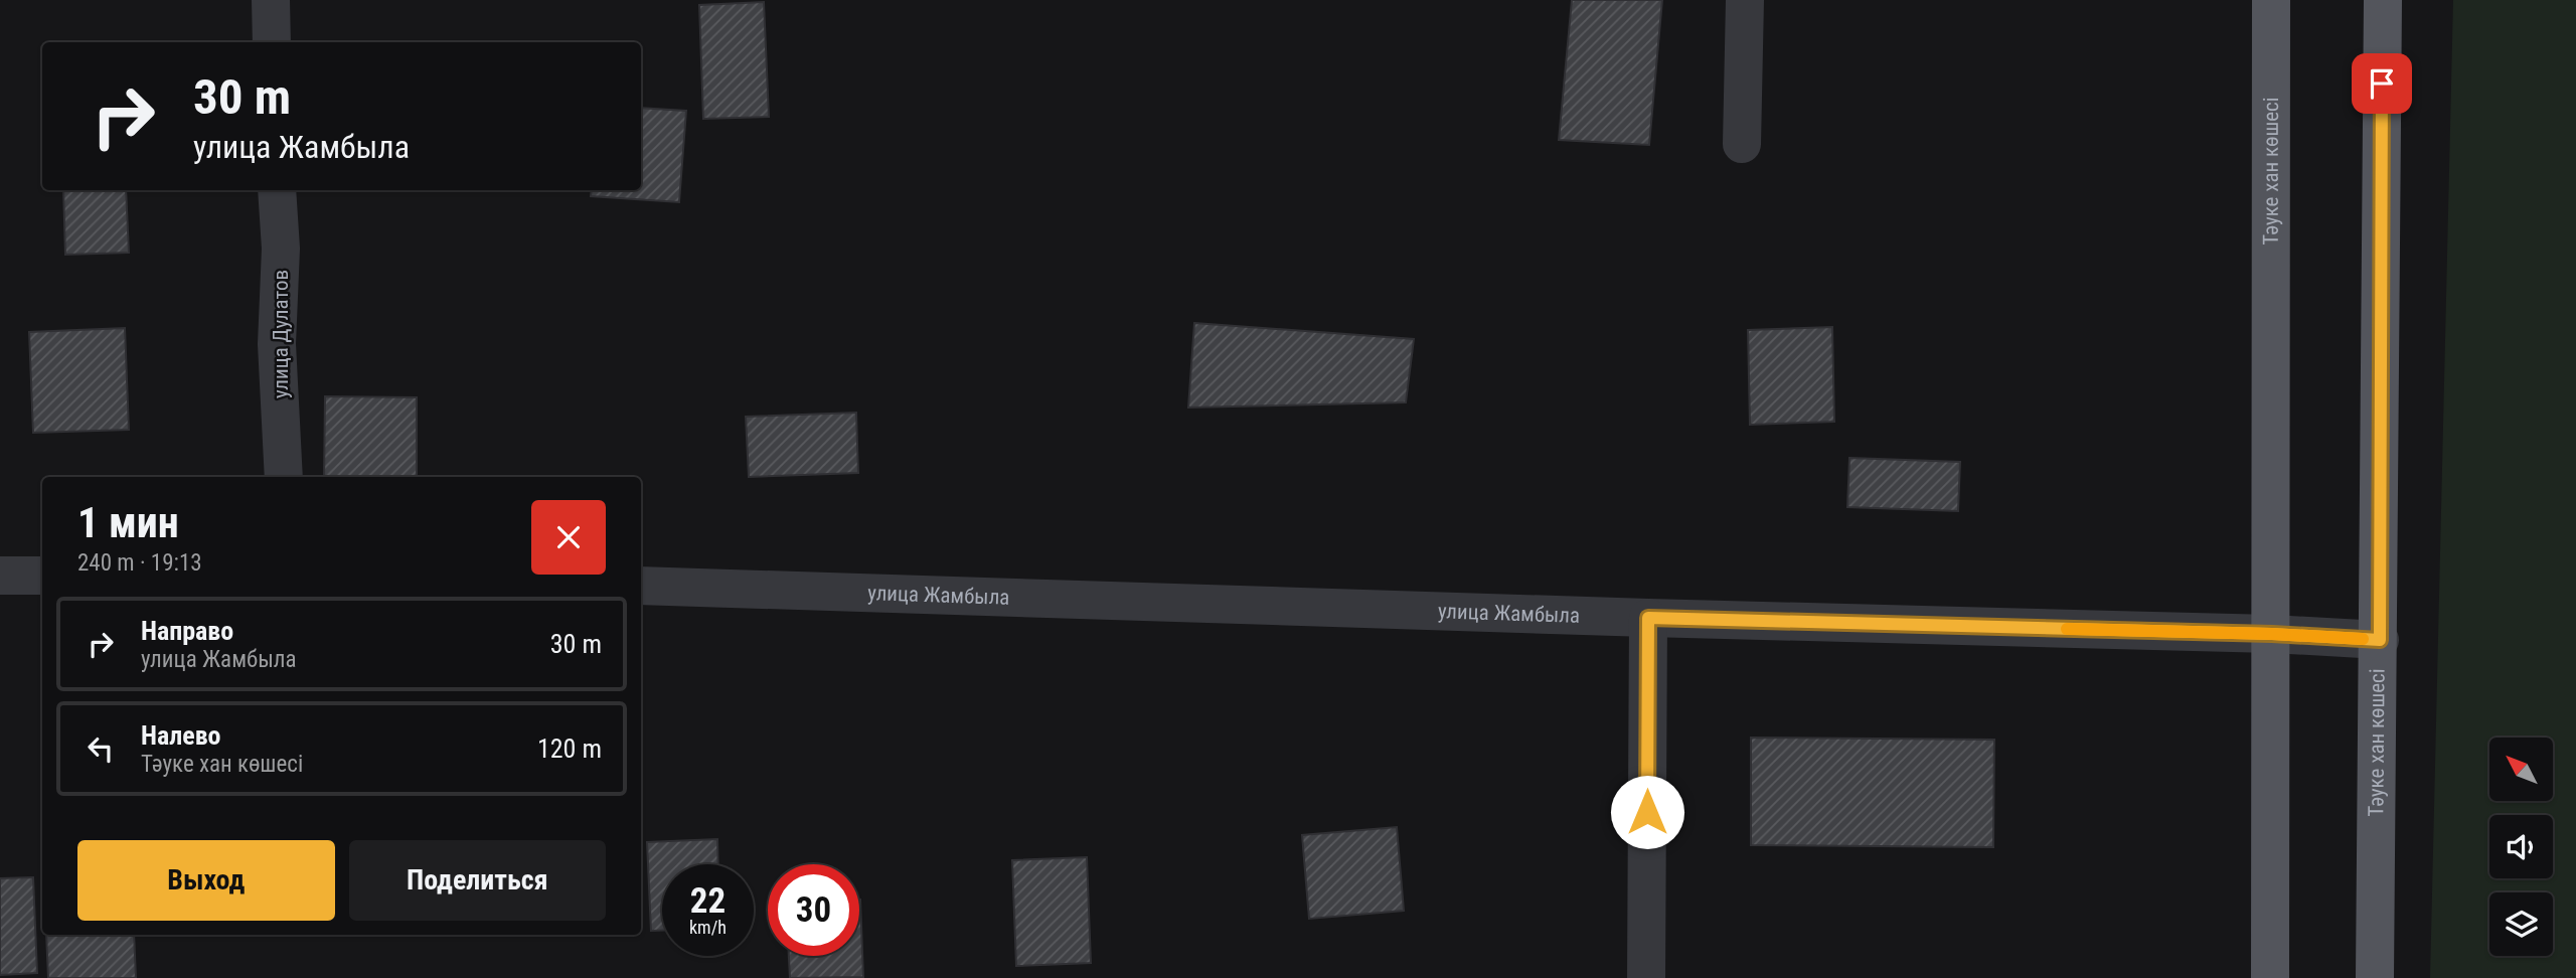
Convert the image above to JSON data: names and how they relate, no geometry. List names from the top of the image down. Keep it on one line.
{"streets":{"main road":["Тәуке хан көшесі"],"street":["улица Дулатов","улица Жамбыла"]},"crossings":[["Тәуке хан көшесі","улица Жамбыла"]],"north":"top left","page":{"turn":["30 m","улица Жамбыла"],"heading":["1 мин","240 m · 19:13"],"list":[{"name":"Направо","note":"улица Жамбыла","value":"30 m"},{"name":"Налево","note":"Тәуке хан көшесі","value":"120 m"}],"buttons":["Выход","Поделиться"],"speed":"22 km/h","limit":"30"}}
